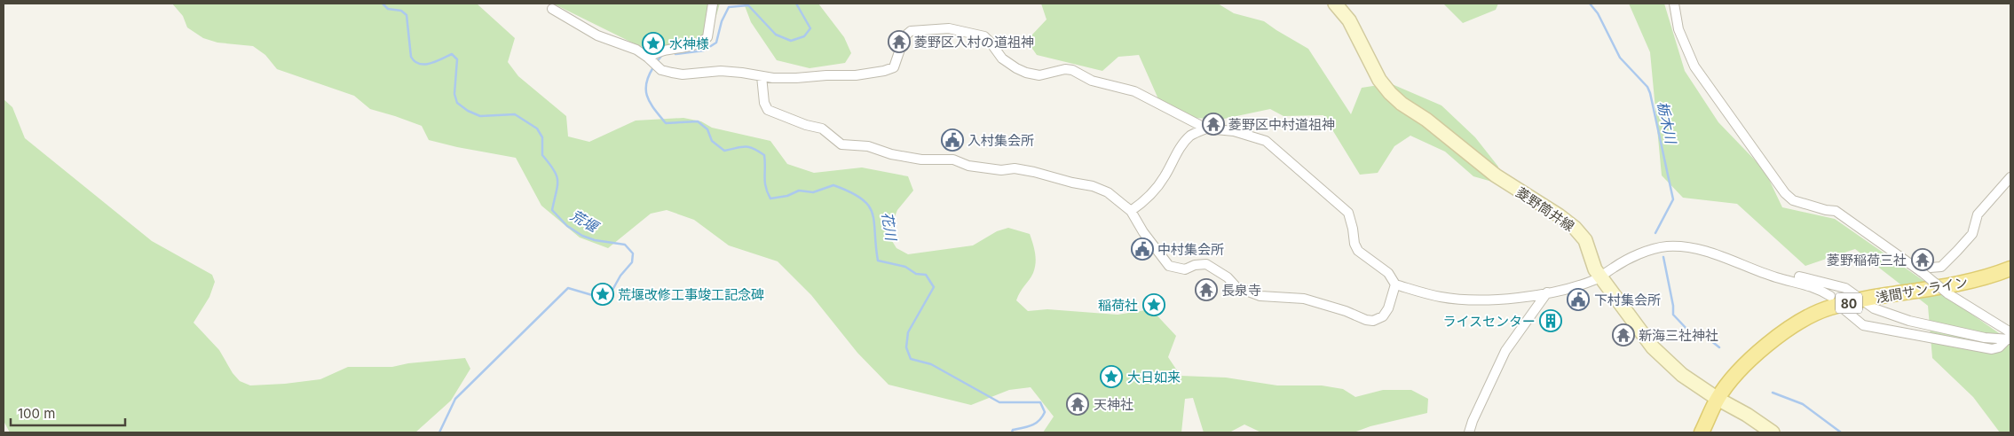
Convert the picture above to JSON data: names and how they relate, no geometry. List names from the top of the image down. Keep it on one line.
{"streets":{"main road":["菱野筒井線","浅間サンライン","80"]},"crossings":[["菱野筒井線","浅間サンライン"]],"water":["栃木川","荒堰","花川"],"places":{"temple":["菱野区入村の道祖神","菱野区中村道祖神","菱野稲荷三社","長泉寺","新海三社神社","天神社"],"place":["水神様","荒堰改修工事竣工記念碑","稲荷社","大日如来"],"public building":["入村集会所","中村集会所","下村集会所"],"building":["ライスセンター"]},"scale_bar":"100 m"}
